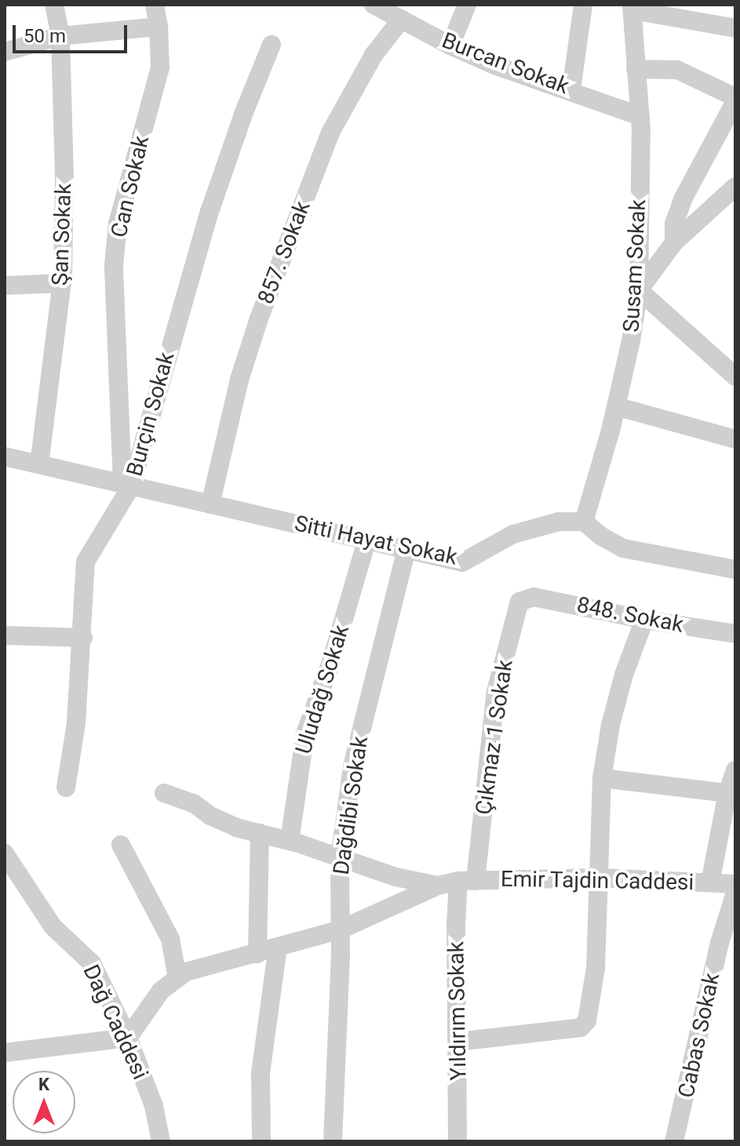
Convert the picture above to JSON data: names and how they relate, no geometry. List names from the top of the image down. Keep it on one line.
{"streets":{"street":["Burcan Sokak","Can Sokak","Şan Sokak","857. Sokak","Susam Sokak","Burçin Sokak","Sitti Hayat Sokak","848. Sokak","Uludağ Sokak","Çıkmaz 1 Sokak","Dağdibi Sokak","Emir Tajdin Caddesi","Yıldırım Sokak","Dağ Caddesi","Cabas Sokak"]},"crossings":[["Burcan Sokak","857. Sokak"],["Burcan Sokak","Susam Sokak"],["Can Sokak","Burçin Sokak"],["Can Sokak","Sitti Hayat Sokak"],["Şan Sokak","Sitti Hayat Sokak"],["857. Sokak","Sitti Hayat Sokak"],["Susam Sokak","Sitti Hayat Sokak"],["Burçin Sokak","Sitti Hayat Sokak"],["Sitti Hayat Sokak","Uludağ Sokak"],["Sitti Hayat Sokak","Dağdibi Sokak"],["848. Sokak","Çıkmaz 1 Sokak"],["Çıkmaz 1 Sokak","Emir Tajdin Caddesi"],["Çıkmaz 1 Sokak","Yıldırım Sokak"],["Emir Tajdin Caddesi","Yıldırım Sokak"]],"scale_bar":"50 m","north":"top"}
